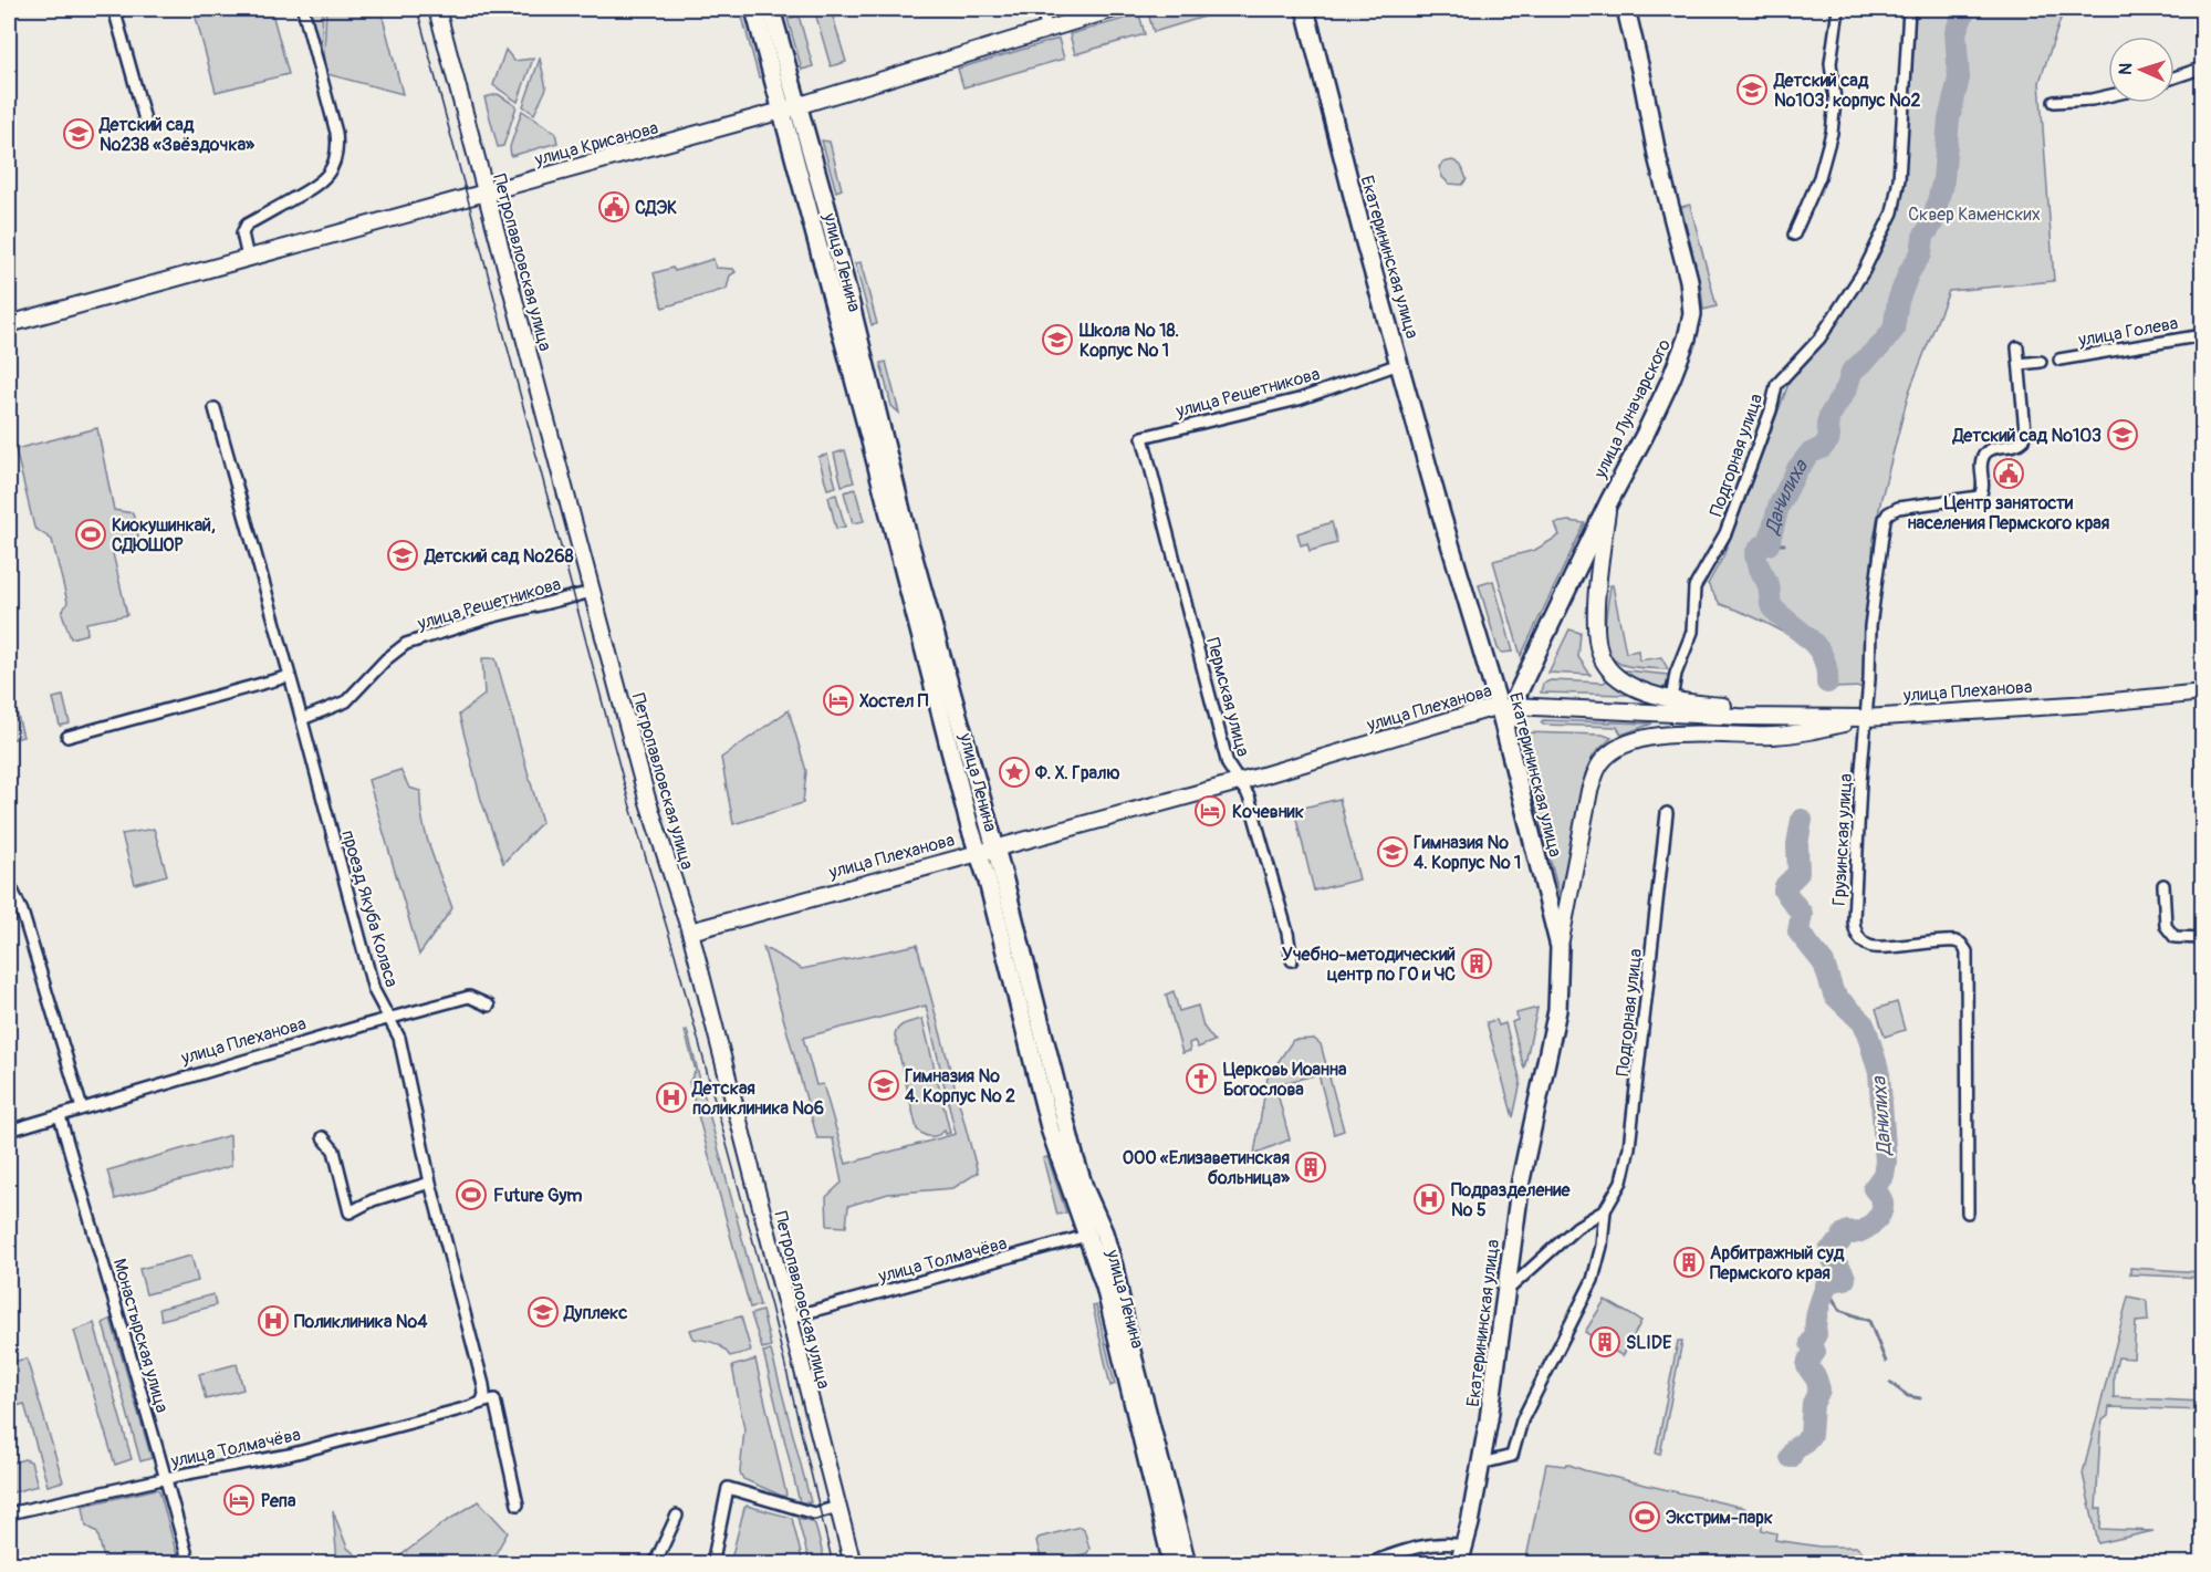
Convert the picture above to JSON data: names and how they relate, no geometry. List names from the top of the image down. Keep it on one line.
{"streets":{"main road":["улица Крисанова","Екатерининская улица","Петропавловская улица","улица Ленина","улица Луначарского","улица Плеханова"],"street":["улица Голева","улица Решетникова","Подгорная улица","Пермская улица","Грузинская улица","проезд Якуба Коласа","улица Толмачёва","Монастырская улица"]},"crossings":[["улица Крисанова","Петропавловская улица"],["улица Крисанова","улица Ленина"],["Екатерининская улица","улица Решетникова"],["Екатерининская улица","улица Луначарского"],["Екатерининская улица","Подгорная улица"],["Екатерининская улица","улица Плеханова"],["Петропавловская улица","улица Решетникова"],["Петропавловская улица","улица Плеханова"],["Петропавловская улица","улица Толмачёва"],["улица Ленина","улица Плеханова"],["улица Ленина","улица Толмачёва"],["улица Решетникова","Пермская улица"],["улица Решетникова","проезд Якуба Коласа"],["улица Луначарского","улица Плеханова"],["улица Плеханова","Пермская улица"],["улица Плеханова","Грузинская улица"],["улица Плеханова","проезд Якуба Коласа"],["улица Плеханова","Монастырская улица"],["проезд Якуба Коласа","улица Толмачёва"],["улица Толмачёва","Монастырская улица"]],"water":["Данилиха"],"parks":["Сквер Каменских"],"places":{"school or university":["Детский сад №103, корпус №2","Детский сад №238 «Звёздочка»","Школа № 18. Корпус № 1","Детский сад №103","Детский сад №268","Гимназия № 4. Корпус № 1","Гимназия № 4. Корпус № 2","Дуплекс"],"public building":["СДЭК","Центр занятости населения Пермского края"],"sports":["Киокушинкай, СДЮШОР","Future Gym","Экстрим-парк"],"hotel":["Хостел П","Кочевник","Репа"],"place":["Ф. Х. Гралю"],"building":["Учебно-методический центр по ГО и ЧС","ООО «Елизаветинская больница»","Арбитражный суд Пермского края","SLIDE"],"church":["Церковь Иоанна Богослова"],"hospital":["Детская поликлиника №6","Подразделение № 5","Поликлиника №4"]},"north":"left"}
